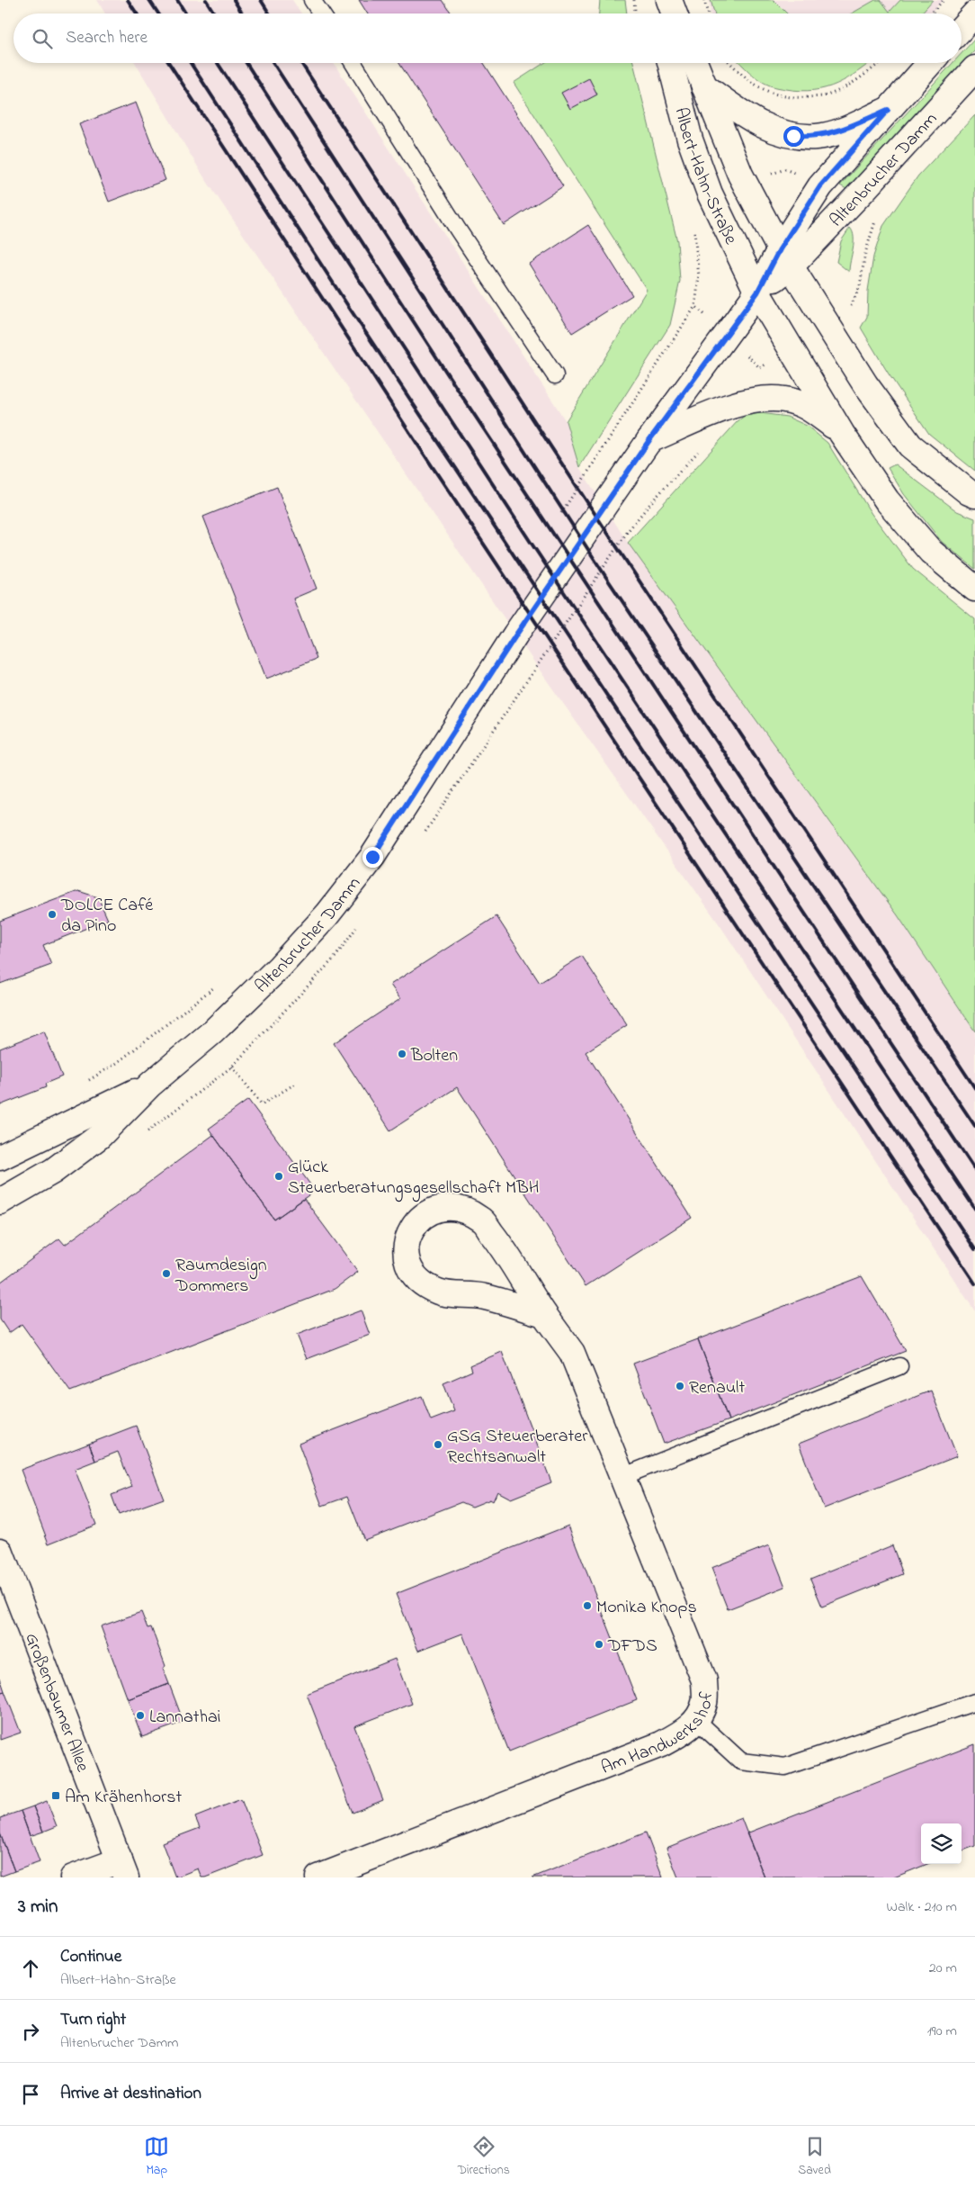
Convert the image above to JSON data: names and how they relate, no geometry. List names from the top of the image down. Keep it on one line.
{"streets":{"main road":["Altenbrucher Damm","Albert-Hahn-Straße","Großenbaumer Allee","Am Handwerkshof"]},"crossings":[["Altenbrucher Damm","Albert-Hahn-Straße"]],"places":{"other":["DOLCE Café da Pino","Bolten","Glück Steuerberatungsgesellschaft MBH","Raumdesign Dommers","Renault","GSG Steuerberater Rechtsanwalt","Monika Knops","DFDS","Lannathai"],"transit":["Am Krähenhorst"]},"page":{"search":"Search here","heading":["3 min","Walk · 210 m"],"list":[["Continue","Albert-Hahn-Straße","20 m"],["Turn right","Altenbrucher Damm","190 m"],"Arrive at destination"],"nav":["Map","Directions","Saved"]}}
